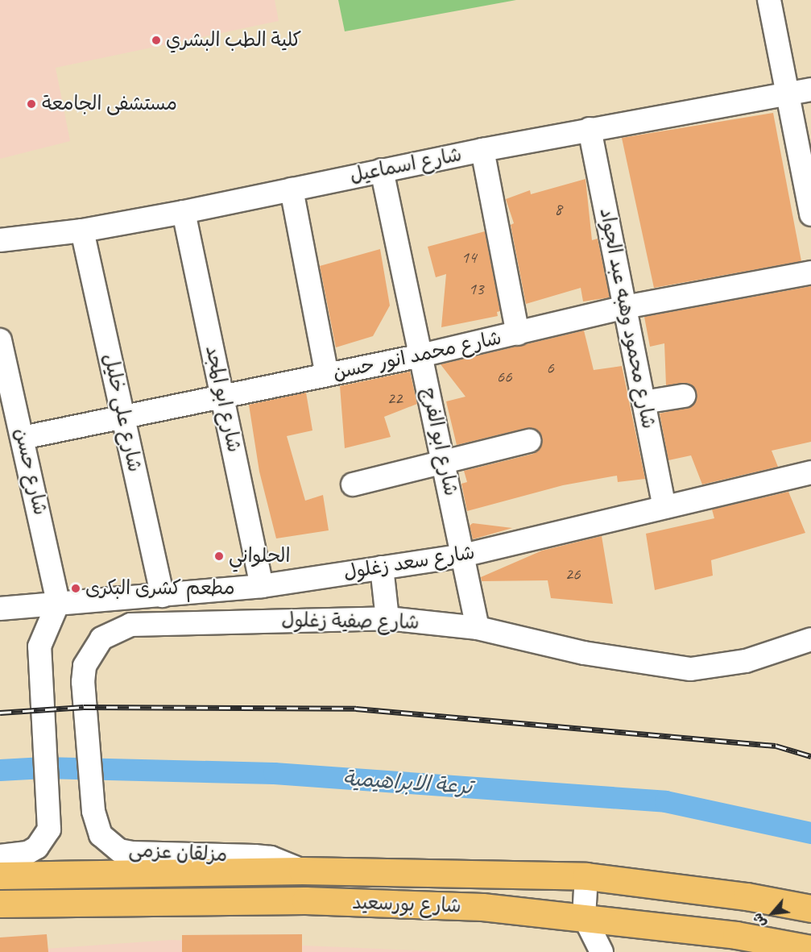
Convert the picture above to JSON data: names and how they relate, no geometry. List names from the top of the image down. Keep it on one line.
{"streets":{"main road":["شارع بورسعيد"],"street":["شارع اسماعيل","شارع محمود وهبه عبد الجواد","شارع محمد انور حسن","شارع ابو المجد","شارع على خليل","شارع ابو الفرج","شارع حسن","شارع سعد زغلول","شارع صفية زغلول","مزلقان عزمى"]},"crossings":[["شارع اسماعيل","شارع محمود وهبه عبد الجواد"],["شارع اسماعيل","شارع ابو المجد"],["شارع اسماعيل","شارع على خليل"],["شارع اسماعيل","شارع ابو الفرج"],["شارع محمود وهبه عبد الجواد","شارع محمد انور حسن"],["شارع محمود وهبه عبد الجواد","شارع سعد زغلول"],["شارع محمد انور حسن","شارع ابو المجد"],["شارع محمد انور حسن","شارع على خليل"],["شارع محمد انور حسن","شارع ابو الفرج"],["شارع محمد انور حسن","شارع حسن"],["شارع ابو المجد","شارع سعد زغلول"],["شارع على خليل","شارع سعد زغلول"],["شارع ابو الفرج","شارع سعد زغلول"],["شارع ابو الفرج","شارع صفية زغلول"],["شارع حسن","شارع سعد زغلول"],["شارع صفية زغلول","مزلقان عزمى"],["مزلقان عزمى","شارع بورسعيد"]],"water":["ترعة الابراهيمية"],"places":["كلية الطب البشري","مستشفى الجامعة","الحلواني","مطعم كشرى البكرى"],"house_numbers":["8","14","13","6","66","22","26"],"north":"bottom left"}
